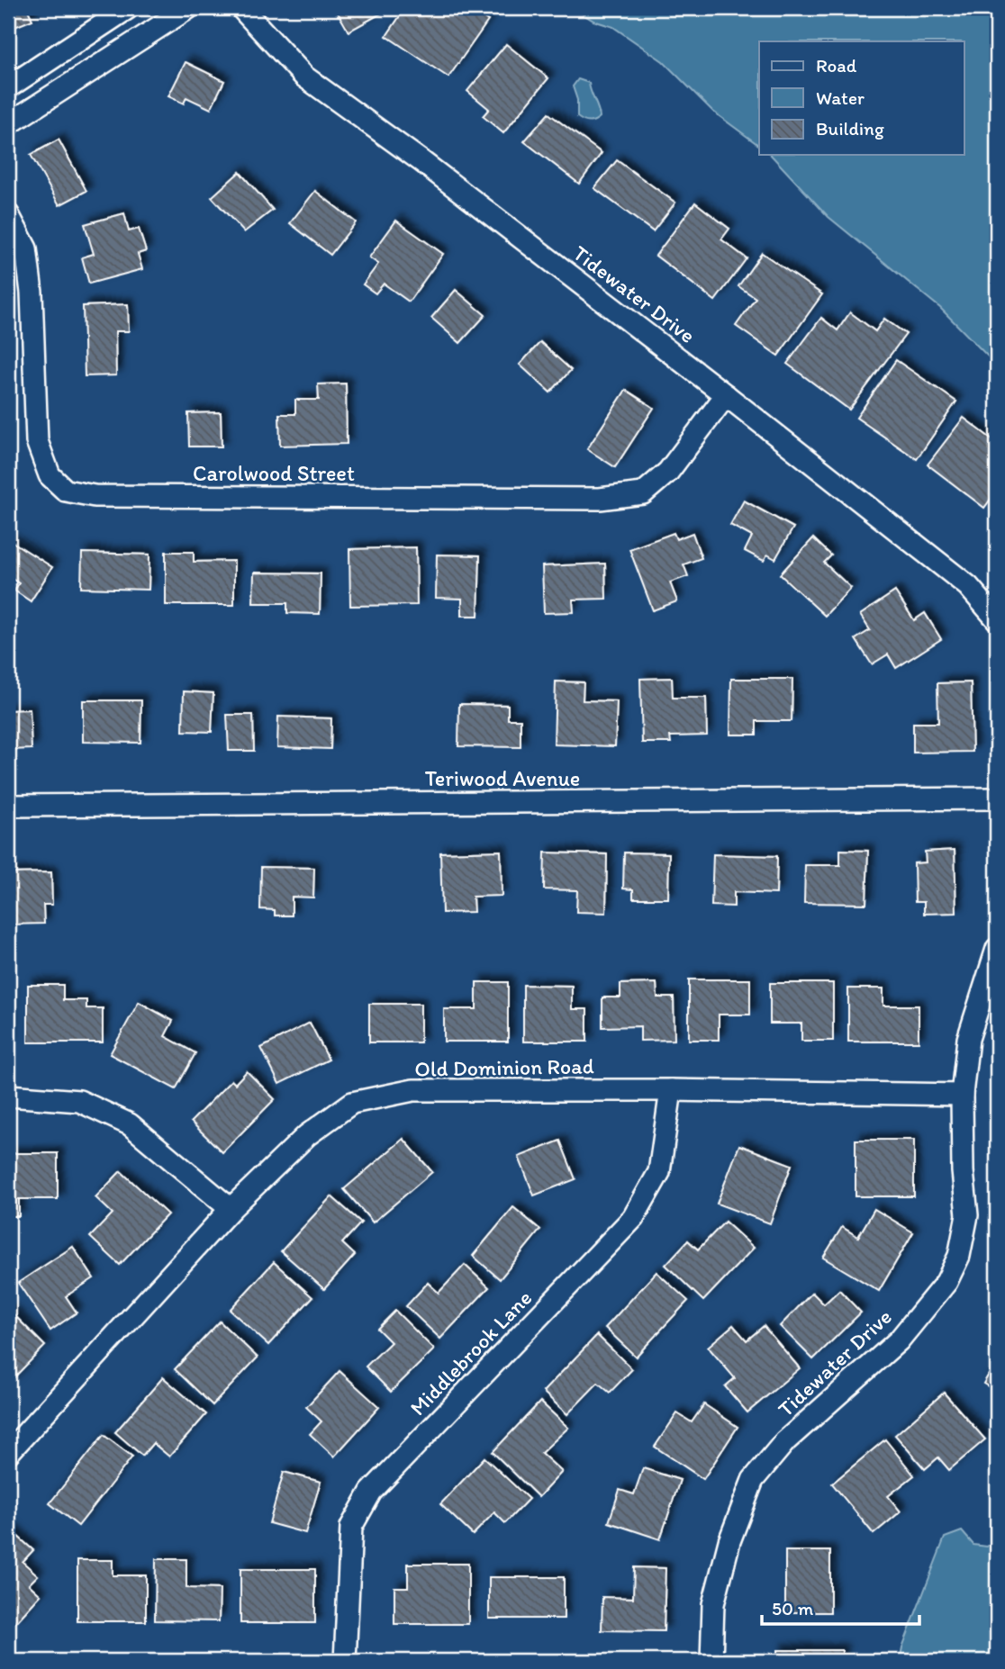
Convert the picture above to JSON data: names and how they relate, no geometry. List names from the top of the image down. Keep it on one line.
{"streets":{"street":["Tidewater Drive","Carolwood Street","Teriwood Avenue","Old Dominion Road","Middlebrook Lane"]},"crossings":[["Tidewater Drive","Carolwood Street"],["Tidewater Drive","Old Dominion Road"],["Old Dominion Road","Middlebrook Lane"]],"legend":["Road","Water","Building"],"scale_bar":"50 m"}
